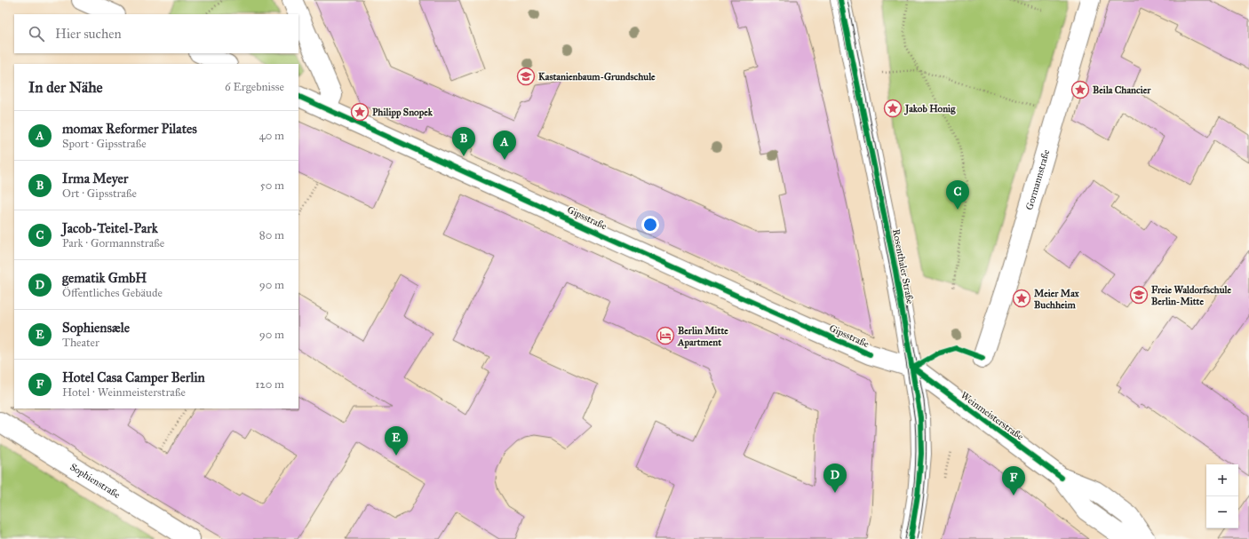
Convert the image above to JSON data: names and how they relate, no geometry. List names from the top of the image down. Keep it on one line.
{"streets":{"street":["Gormannstraße","Gipsstraße","Rosenthaler Straße","Weinmeisterstraße","Sophienstraße"]},"crossings":[["Gipsstraße","Rosenthaler Straße"],["Gipsstraße","Weinmeisterstraße"],["Rosenthaler Straße","Weinmeisterstraße"]],"places":{"school or university":["Kastanienbaum-Grundschule","Freie Waldorfschule Berlin-Mitte"],"place":["Beila Chancier","Jakob Honig","Philipp Snopek","Meier Max Buchheim"],"hotel":["Berlin Mitte Apartment"]},"page":{"search":"Hier suchen","heading":["In der Nähe","6 Ergebnisse"],"list":[{"mark":"A","name":"momax Reformer Pilates","note":"Sport · Gipsstraße","value":"40 m"},{"mark":"B","name":"Irma Meyer","note":"Ort · Gipsstraße","value":"50 m"},{"mark":"C","name":"Jacob-Teitel-Park","note":"Park · Gormannstraße","value":"80 m"},{"mark":"D","name":"gematik GmbH","note":"Öffentliches Gebäude","value":"90 m"},{"mark":"E","name":"Sophiensæle","note":"Theater","value":"90 m"},{"mark":"F","name":"Hotel Casa Camper Berlin","note":"Hotel · Weinmeisterstraße","value":"120 m"}],"pins":["B","A","C","E","D","F"],"map_buttons":["+","−"]}}
